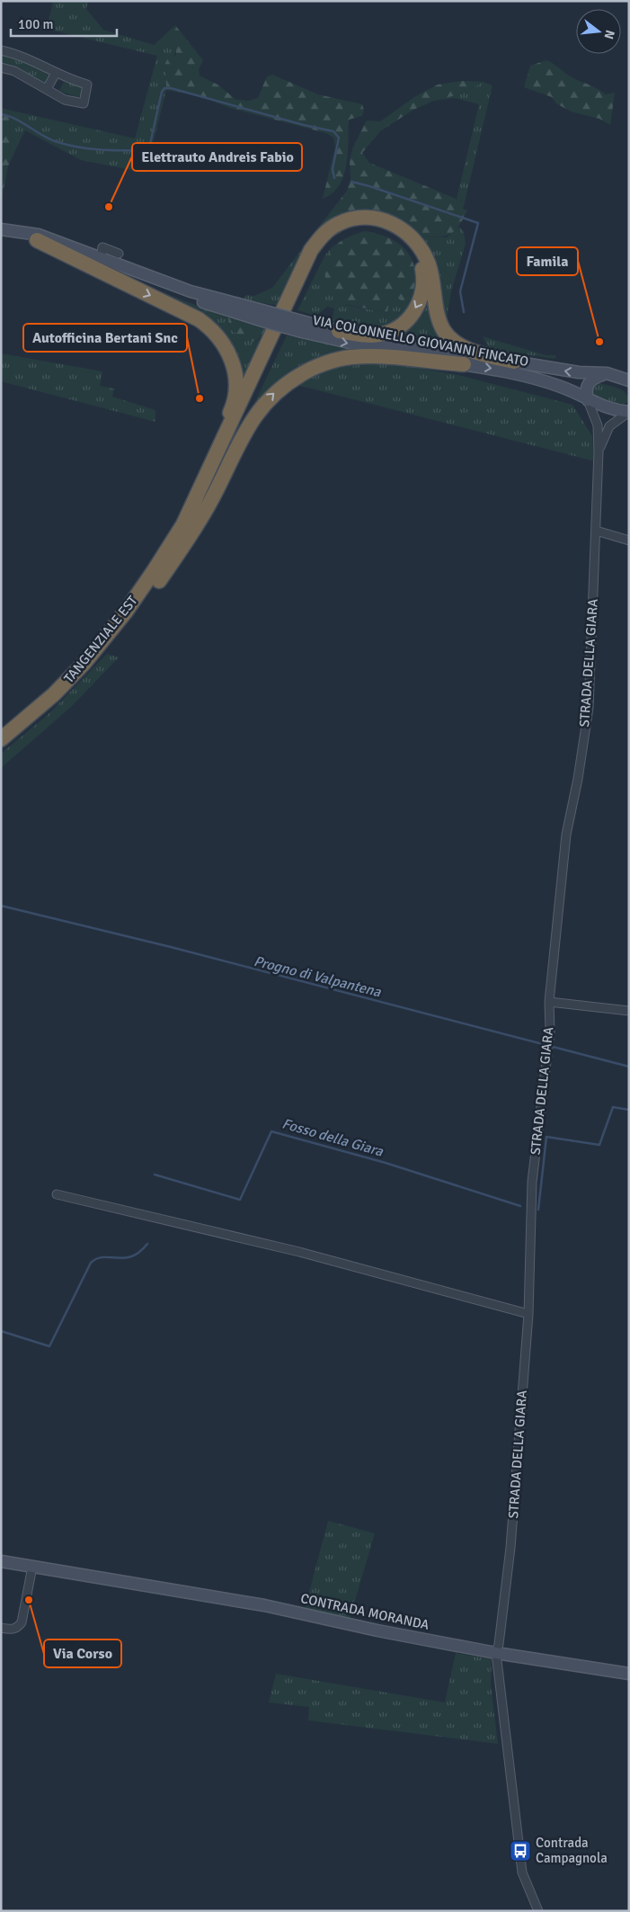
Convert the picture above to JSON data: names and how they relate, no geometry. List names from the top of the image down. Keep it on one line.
{"streets":{"highway":["TANGENZIALE EST"],"main road":["VIA COLONNELLO GIOVANNI FINCATO","CONTRADA MORANDA"],"street":["STRADA DELLA GIARA"]},"crossings":[["VIA COLONNELLO GIOVANNI FINCATO","STRADA DELLA GIARA"],["STRADA DELLA GIARA","CONTRADA MORANDA"]],"water":["Progno di Valpantena","Fosso della Giara"],"places":{"other":["Elettrauto Andreis Fabio","Famila","Autofficina Bertani Snc","Via Corso"],"bus stop":["Contrada Campagnola"]},"scale_bar":"100 m","north":"right"}
